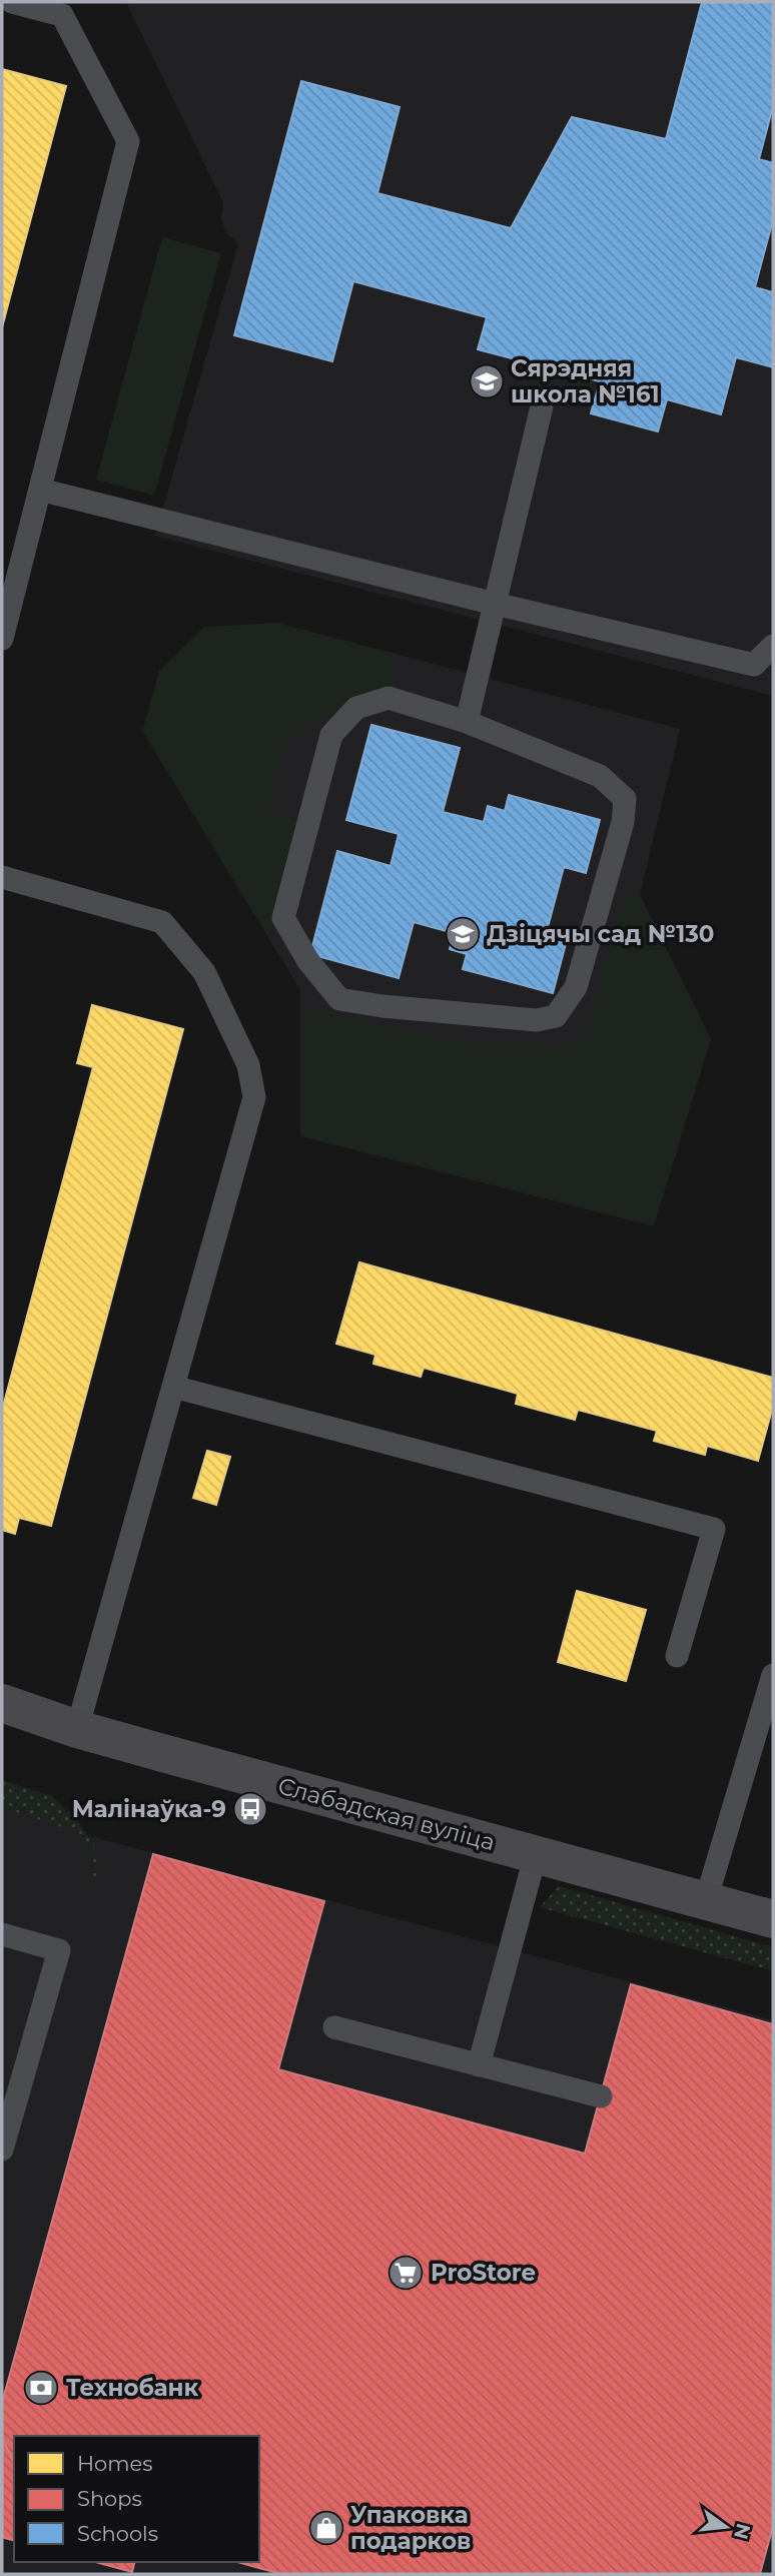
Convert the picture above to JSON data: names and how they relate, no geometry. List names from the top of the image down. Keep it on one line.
{"streets":{"main road":["Слабадская вуліца"]},"places":{"school or university":["Сярэдняя школа №161","Дзіцячы сад №130"],"bus stop":["Малінаўка-9"],"supermarket":["ProStore"],"bank":["Технобанк"],"shop":["Упаковка подарков"]},"legend":["Homes","Shops","Schools"],"north":"right"}
